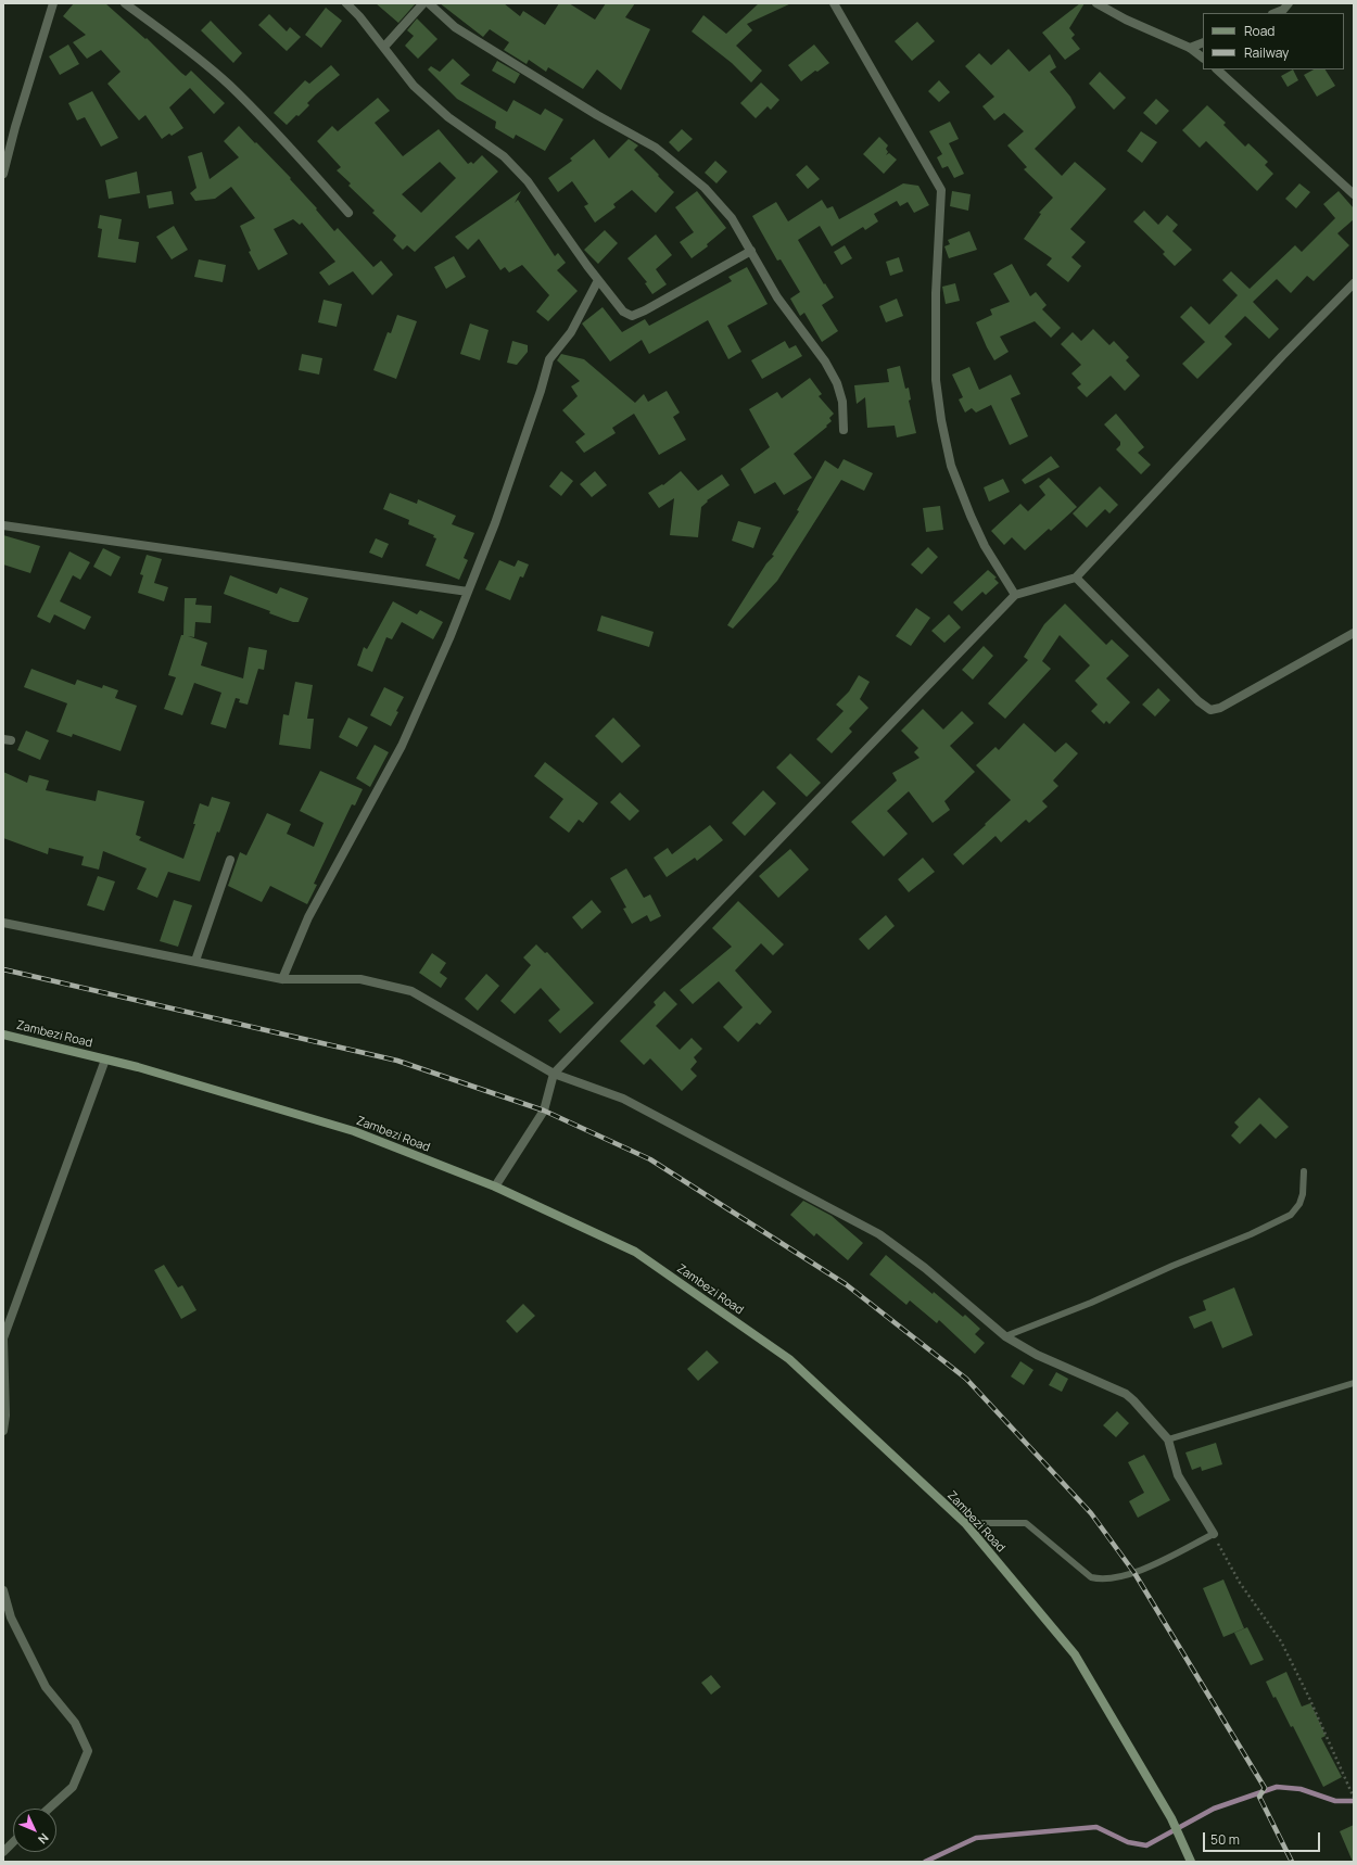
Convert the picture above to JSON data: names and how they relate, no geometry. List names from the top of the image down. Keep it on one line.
{"streets":{"main road":["Zambezi Road"]},"legend":["Road","Railway"],"scale_bar":"50 m","north":"bottom right"}
